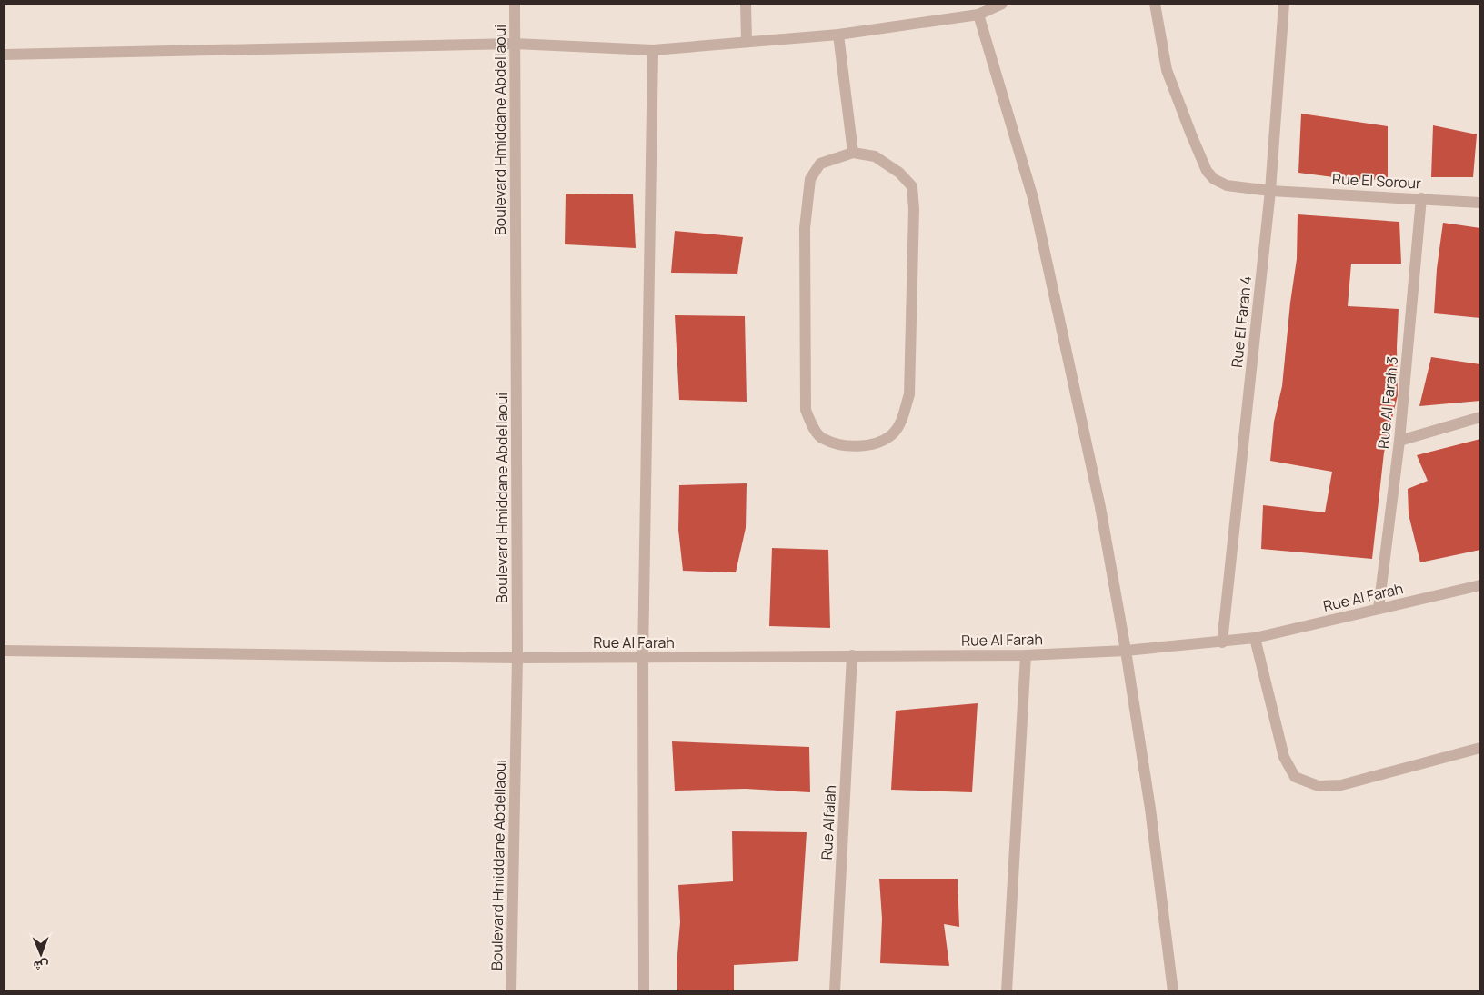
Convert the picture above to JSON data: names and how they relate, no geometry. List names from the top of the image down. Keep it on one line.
{"streets":{"street":["Boulevard Hmiddane Abdellaoui","Rue El Sorour","Rue El Farah 4","Rue Al Farah 3","Rue Al Farah","Rue Alfalah"]},"crossings":[["Boulevard Hmiddane Abdellaoui","Rue Al Farah"],["Rue El Sorour","Rue El Farah 4"],["Rue El Sorour","Rue Al Farah 3"],["Rue El Farah 4","Rue Al Farah"],["Rue Al Farah 3","Rue Al Farah"],["Rue Al Farah","Rue Alfalah"]],"north":"bottom"}
